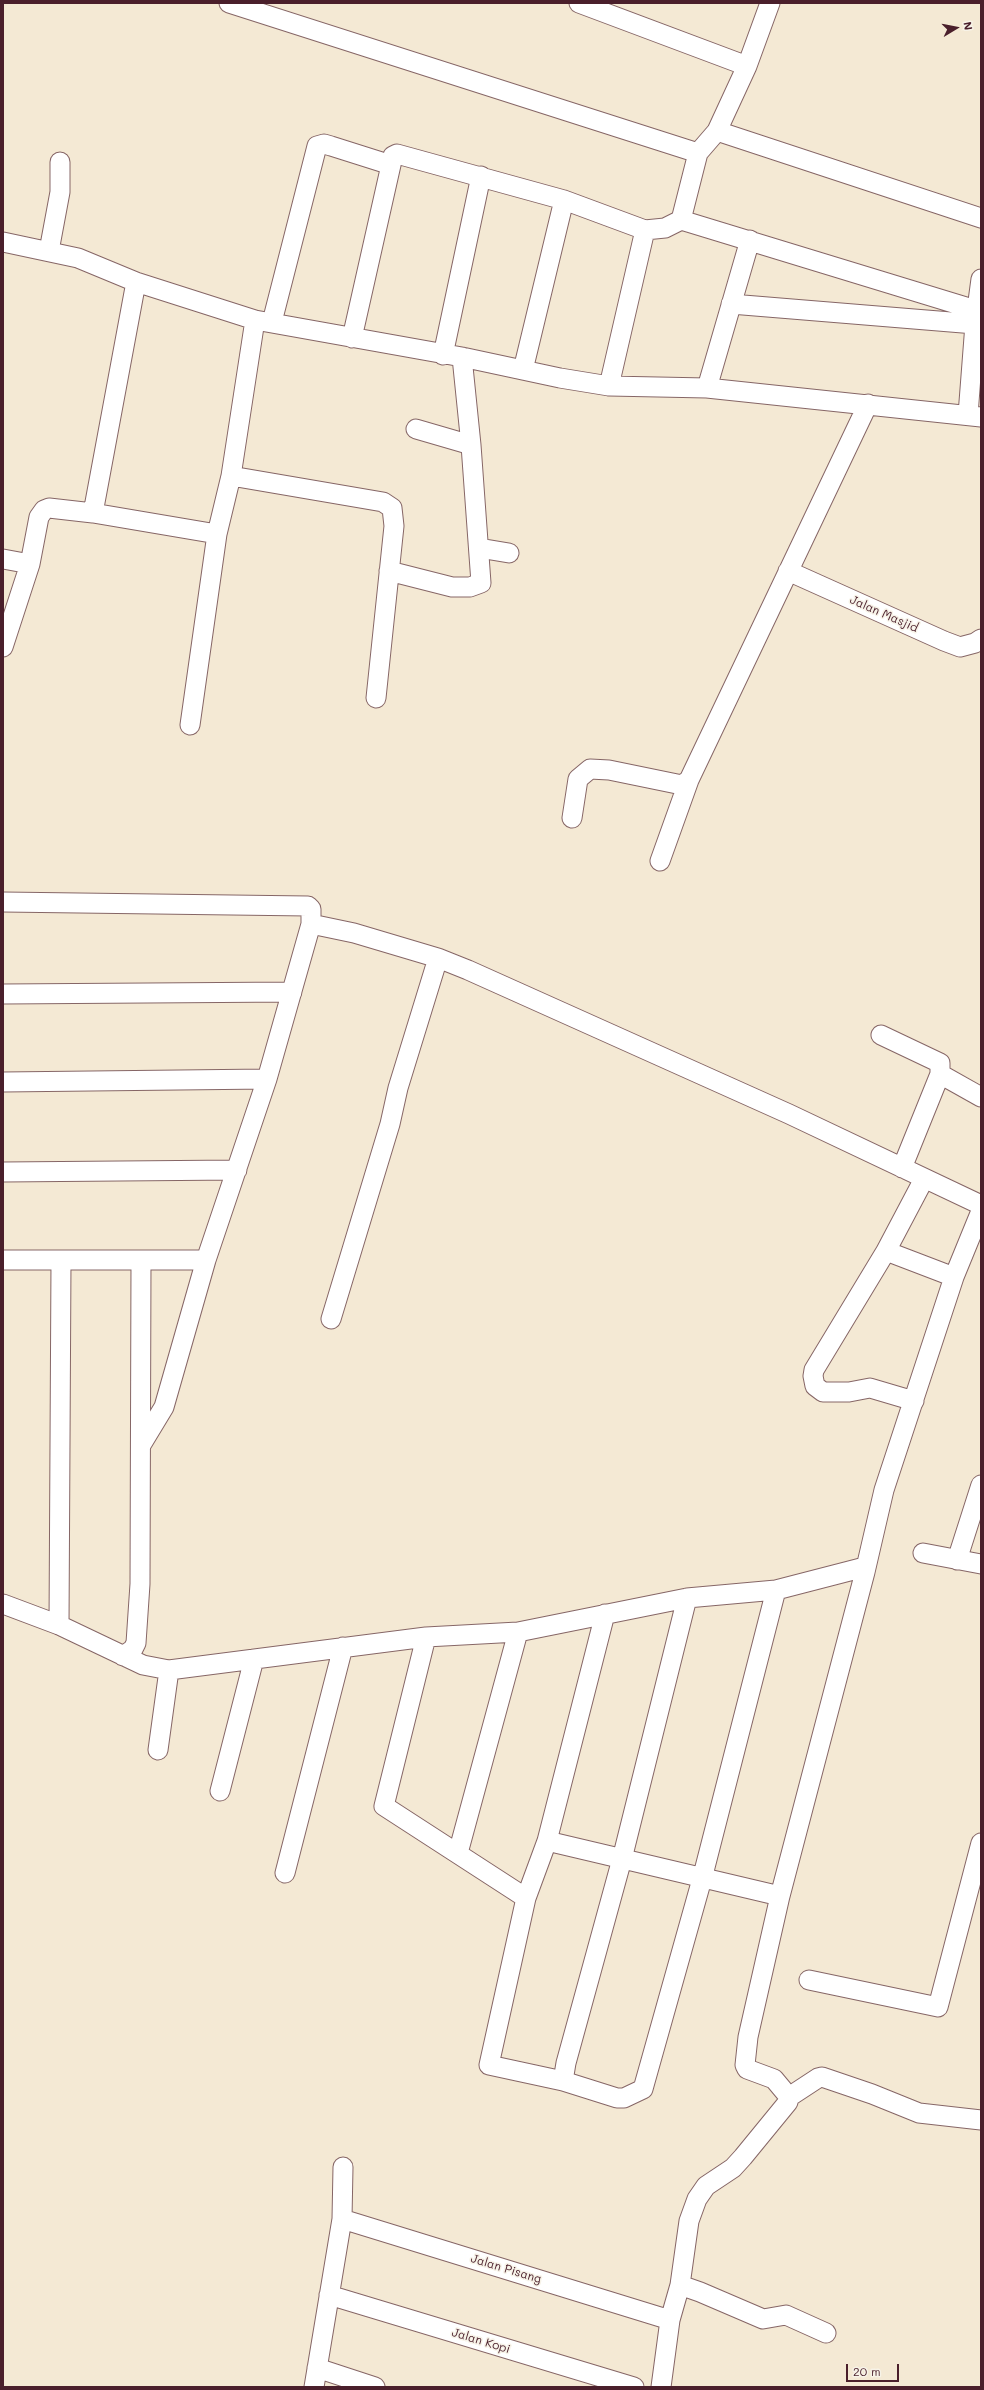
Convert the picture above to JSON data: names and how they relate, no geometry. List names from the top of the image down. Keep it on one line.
{"streets":{"street":["Jalan Masjid","Jalan Pisang","Jalan Kopi"]},"scale_bar":"20 m","north":"right"}
